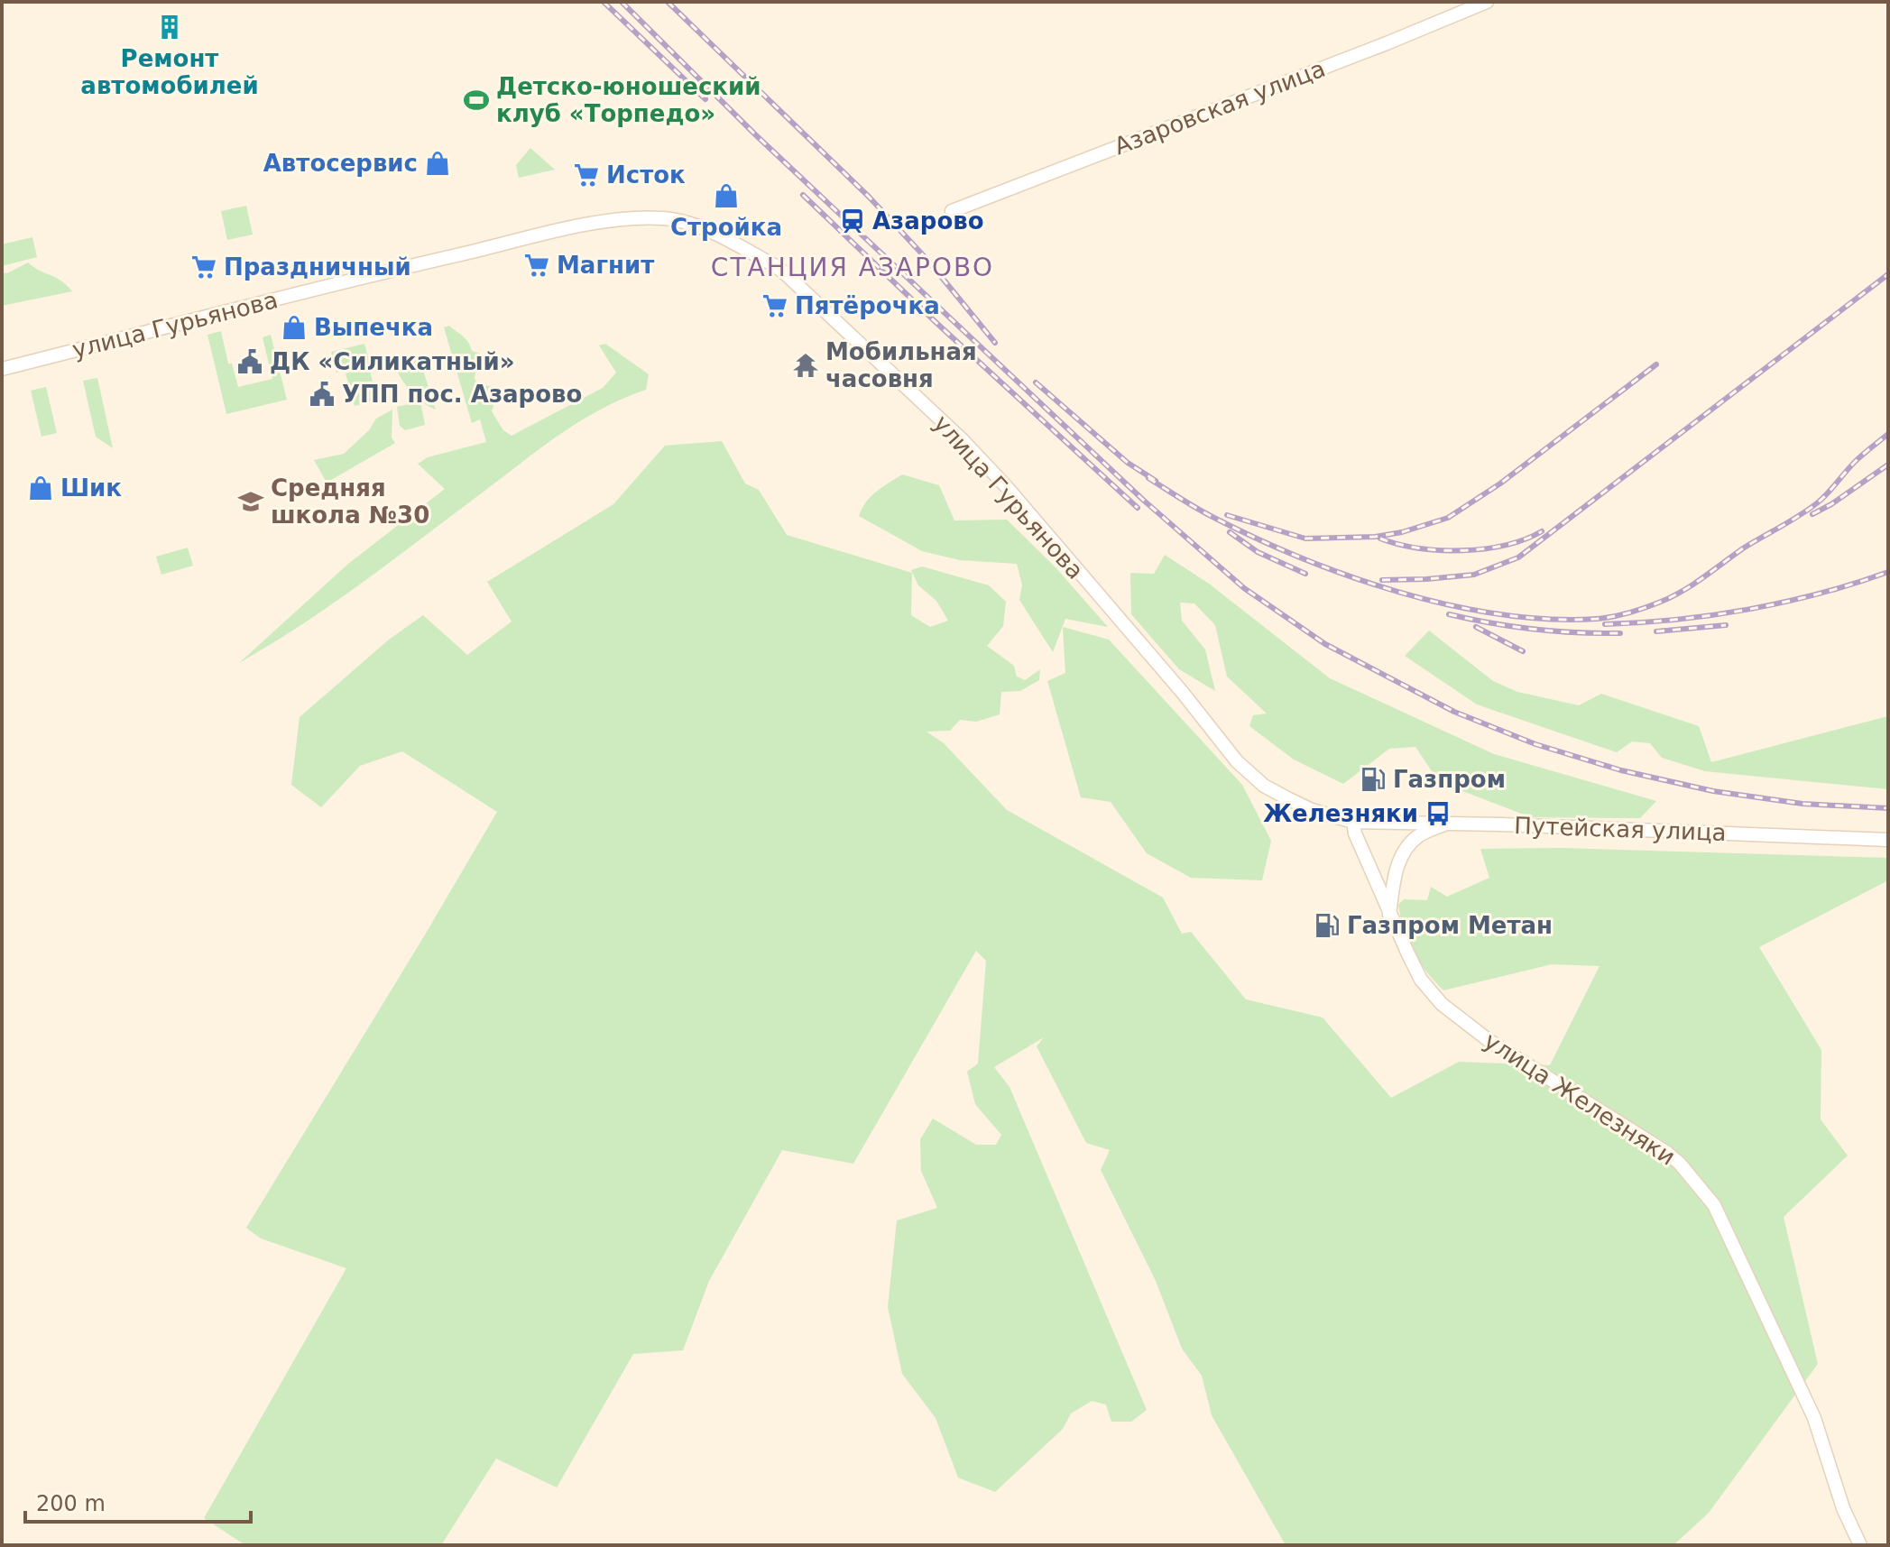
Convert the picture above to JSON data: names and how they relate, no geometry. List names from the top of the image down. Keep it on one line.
{"streets":{"street":["Азаровская улица","улица Гурьянова","Путейская улица","улица Железняки"]},"crossings":[["улица Гурьянова","Путейская улица"],["улица Гурьянова","улица Железняки"],["Путейская улица","улица Железняки"]],"districts":["СТАНЦИЯ АЗАРОВО"],"places":{"building":["Ремонт автомобилей"],"sports":["Детско-юношеский клуб «Торпедо»"],"shop":["Автосервис","Стройка","Выпечка","Шик"],"supermarket":["Исток","Магнит","Праздничный","Пятёрочка"],"station":["Азарово"],"public building":["ДК «Силикатный»","УПП пос. Азарово"],"temple":["Мобильная часовня"],"school or university":["Средняя школа №30"],"fuel station":["Газпром","Газпром Метан"],"bus stop":["Железняки"]},"scale_bar":"200 m"}
